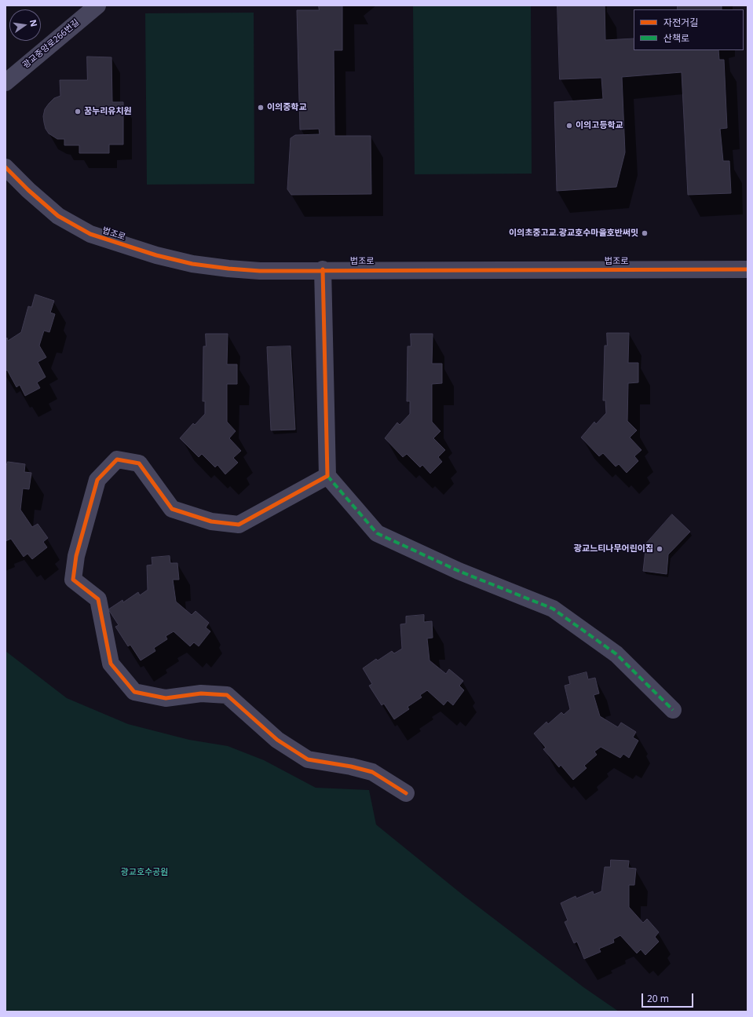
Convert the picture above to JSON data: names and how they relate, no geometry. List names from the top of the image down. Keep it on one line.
{"streets":{"street":["광교중앙로266번길","법조로"]},"parks":["광교호수공원"],"places":["이의중학교","꿈누리유치원","이의고등학교","이의초중고교.광교호수마을호반써밋","광교느티나무어린이집"],"legend":["자전거길","산책로"],"scale_bar":"20 m","north":"right"}
